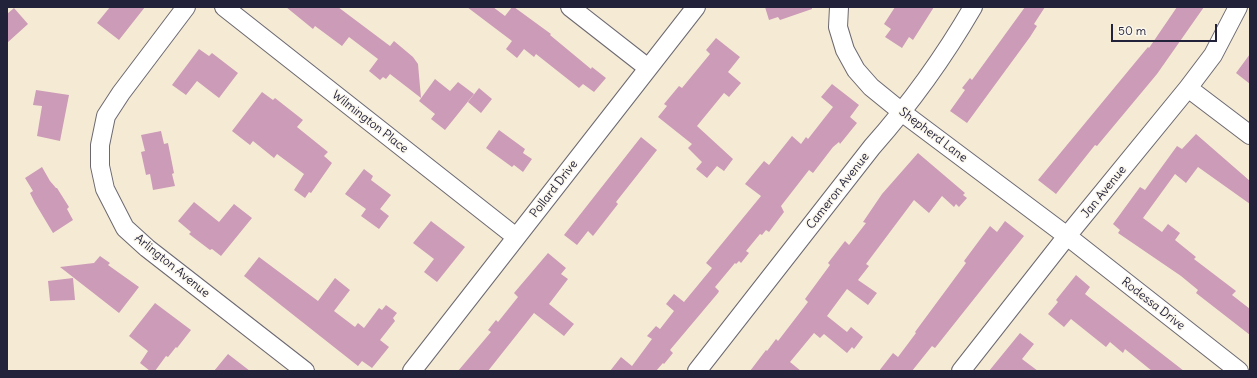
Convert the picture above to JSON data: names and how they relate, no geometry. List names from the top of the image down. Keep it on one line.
{"streets":{"street":["Wilmington Place","Shepherd Lane","Pollard Drive","Cameron Avenue","Jan Avenue","Arlington Avenue","Rodessa Drive"]},"crossings":[["Wilmington Place","Pollard Drive"],["Shepherd Lane","Cameron Avenue"],["Shepherd Lane","Jan Avenue"],["Shepherd Lane","Rodessa Drive"],["Jan Avenue","Rodessa Drive"]],"scale_bar":"50 m"}
